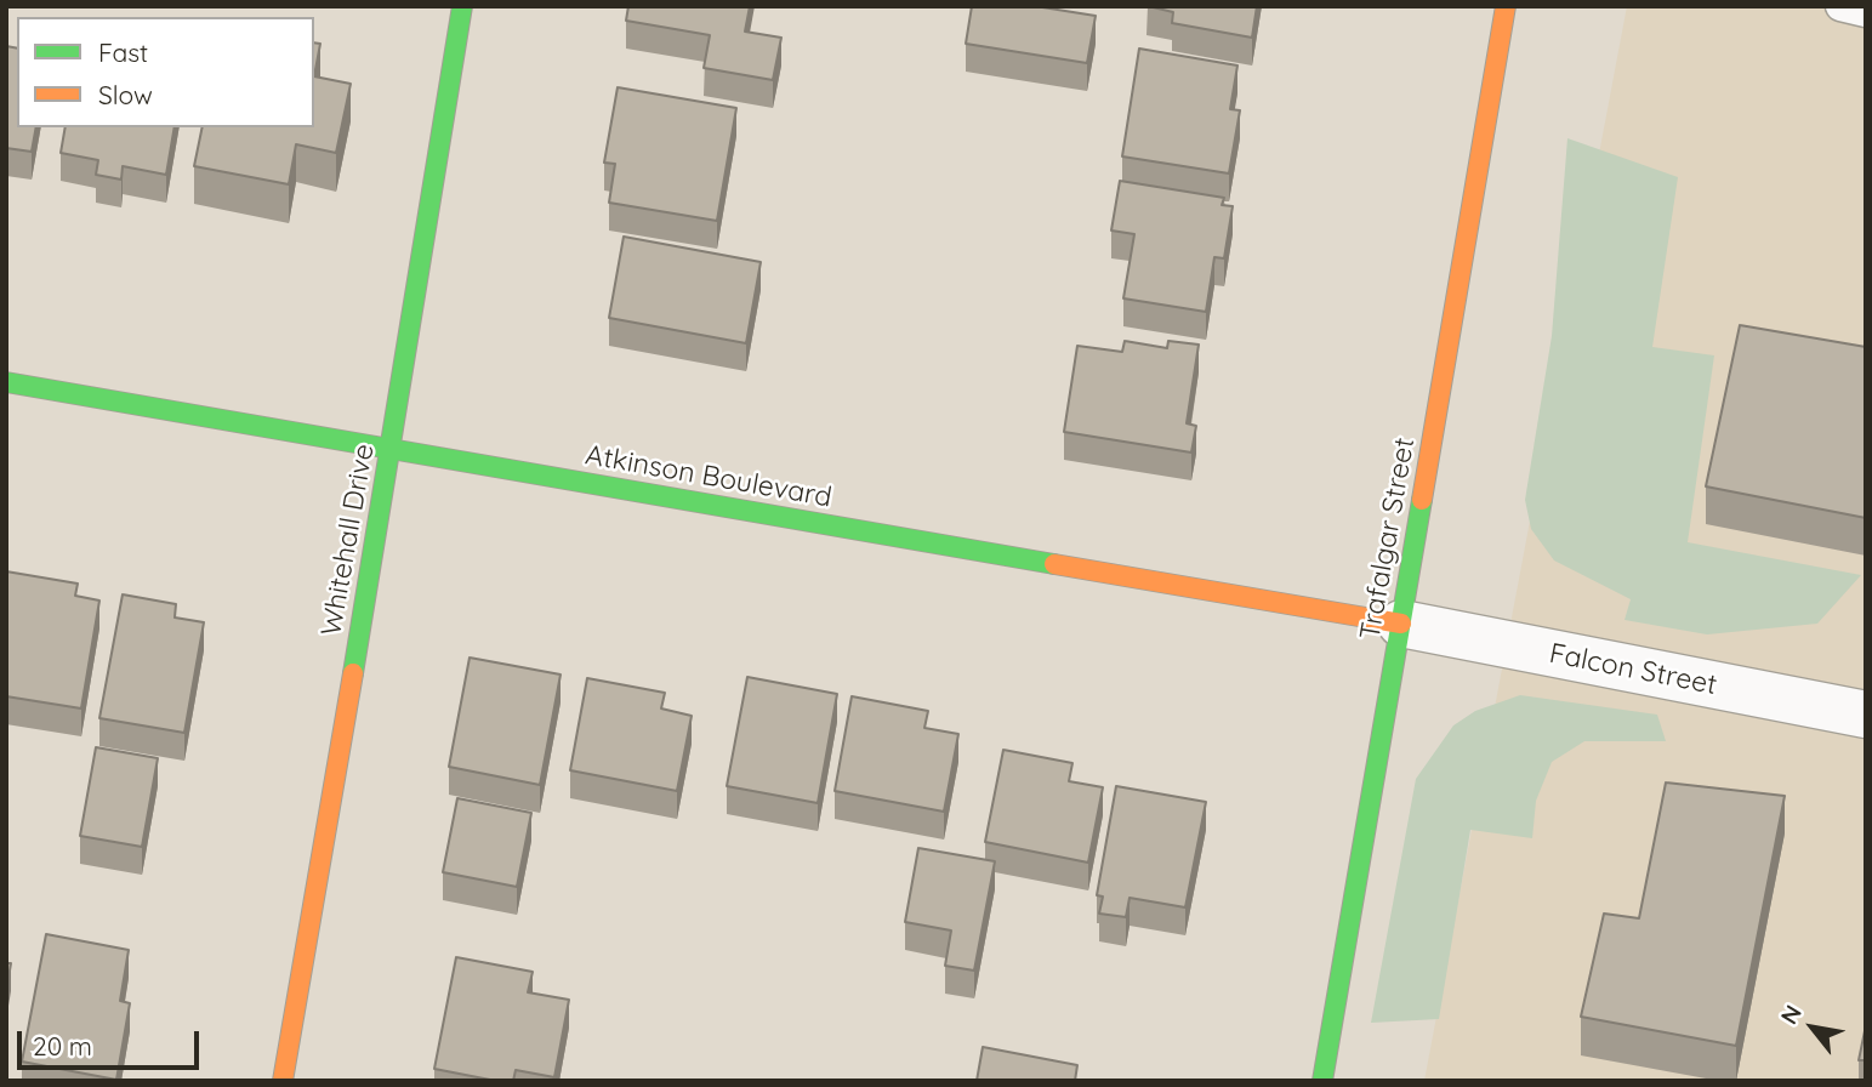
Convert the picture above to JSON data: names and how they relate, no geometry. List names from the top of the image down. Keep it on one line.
{"streets":{"street":["Atkinson Boulevard","Trafalgar Street","Whitehall Drive","Falcon Street"]},"crossings":[["Atkinson Boulevard","Trafalgar Street"],["Atkinson Boulevard","Whitehall Drive"],["Atkinson Boulevard","Falcon Street"],["Trafalgar Street","Falcon Street"]],"legend":["Fast","Slow"],"scale_bar":"20 m","north":"top left"}
